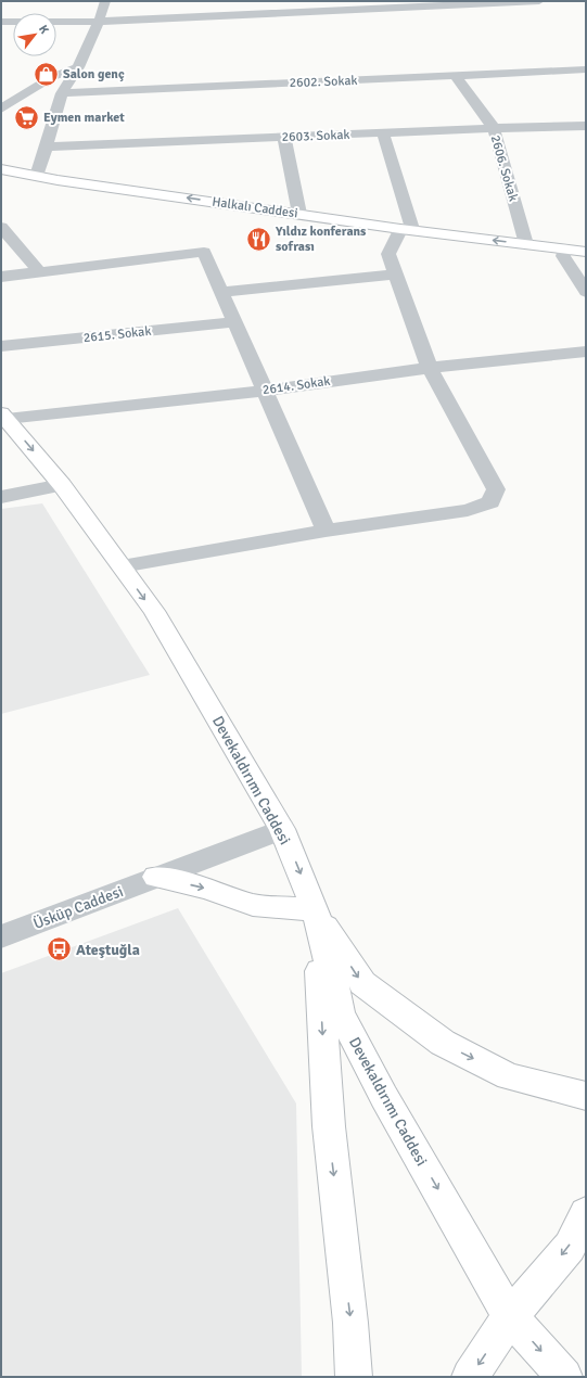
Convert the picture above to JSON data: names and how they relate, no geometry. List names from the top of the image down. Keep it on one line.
{"streets":{"main road":["Halkalı Caddesi","Devekaldırımı Caddesi"],"street":["2602. Sokak","2603. Sokak","2606. Sokak","2615. Sokak","2614. Sokak","Üsküp Caddesi"]},"crossings":[["2602. Sokak","2606. Sokak"],["2603. Sokak","2606. Sokak"],["2606. Sokak","Halkalı Caddesi"],["2614. Sokak","Devekaldırımı Caddesi"],["Devekaldırımı Caddesi","Üsküp Caddesi"]],"one_way":["Halkalı Caddesi"],"places":{"shop":["Salon genç"],"supermarket":["Eymen market"],"restaurant":["Yıldız konferans sofrası"],"bus stop":["Ateştuğla"]},"north":"top right"}
